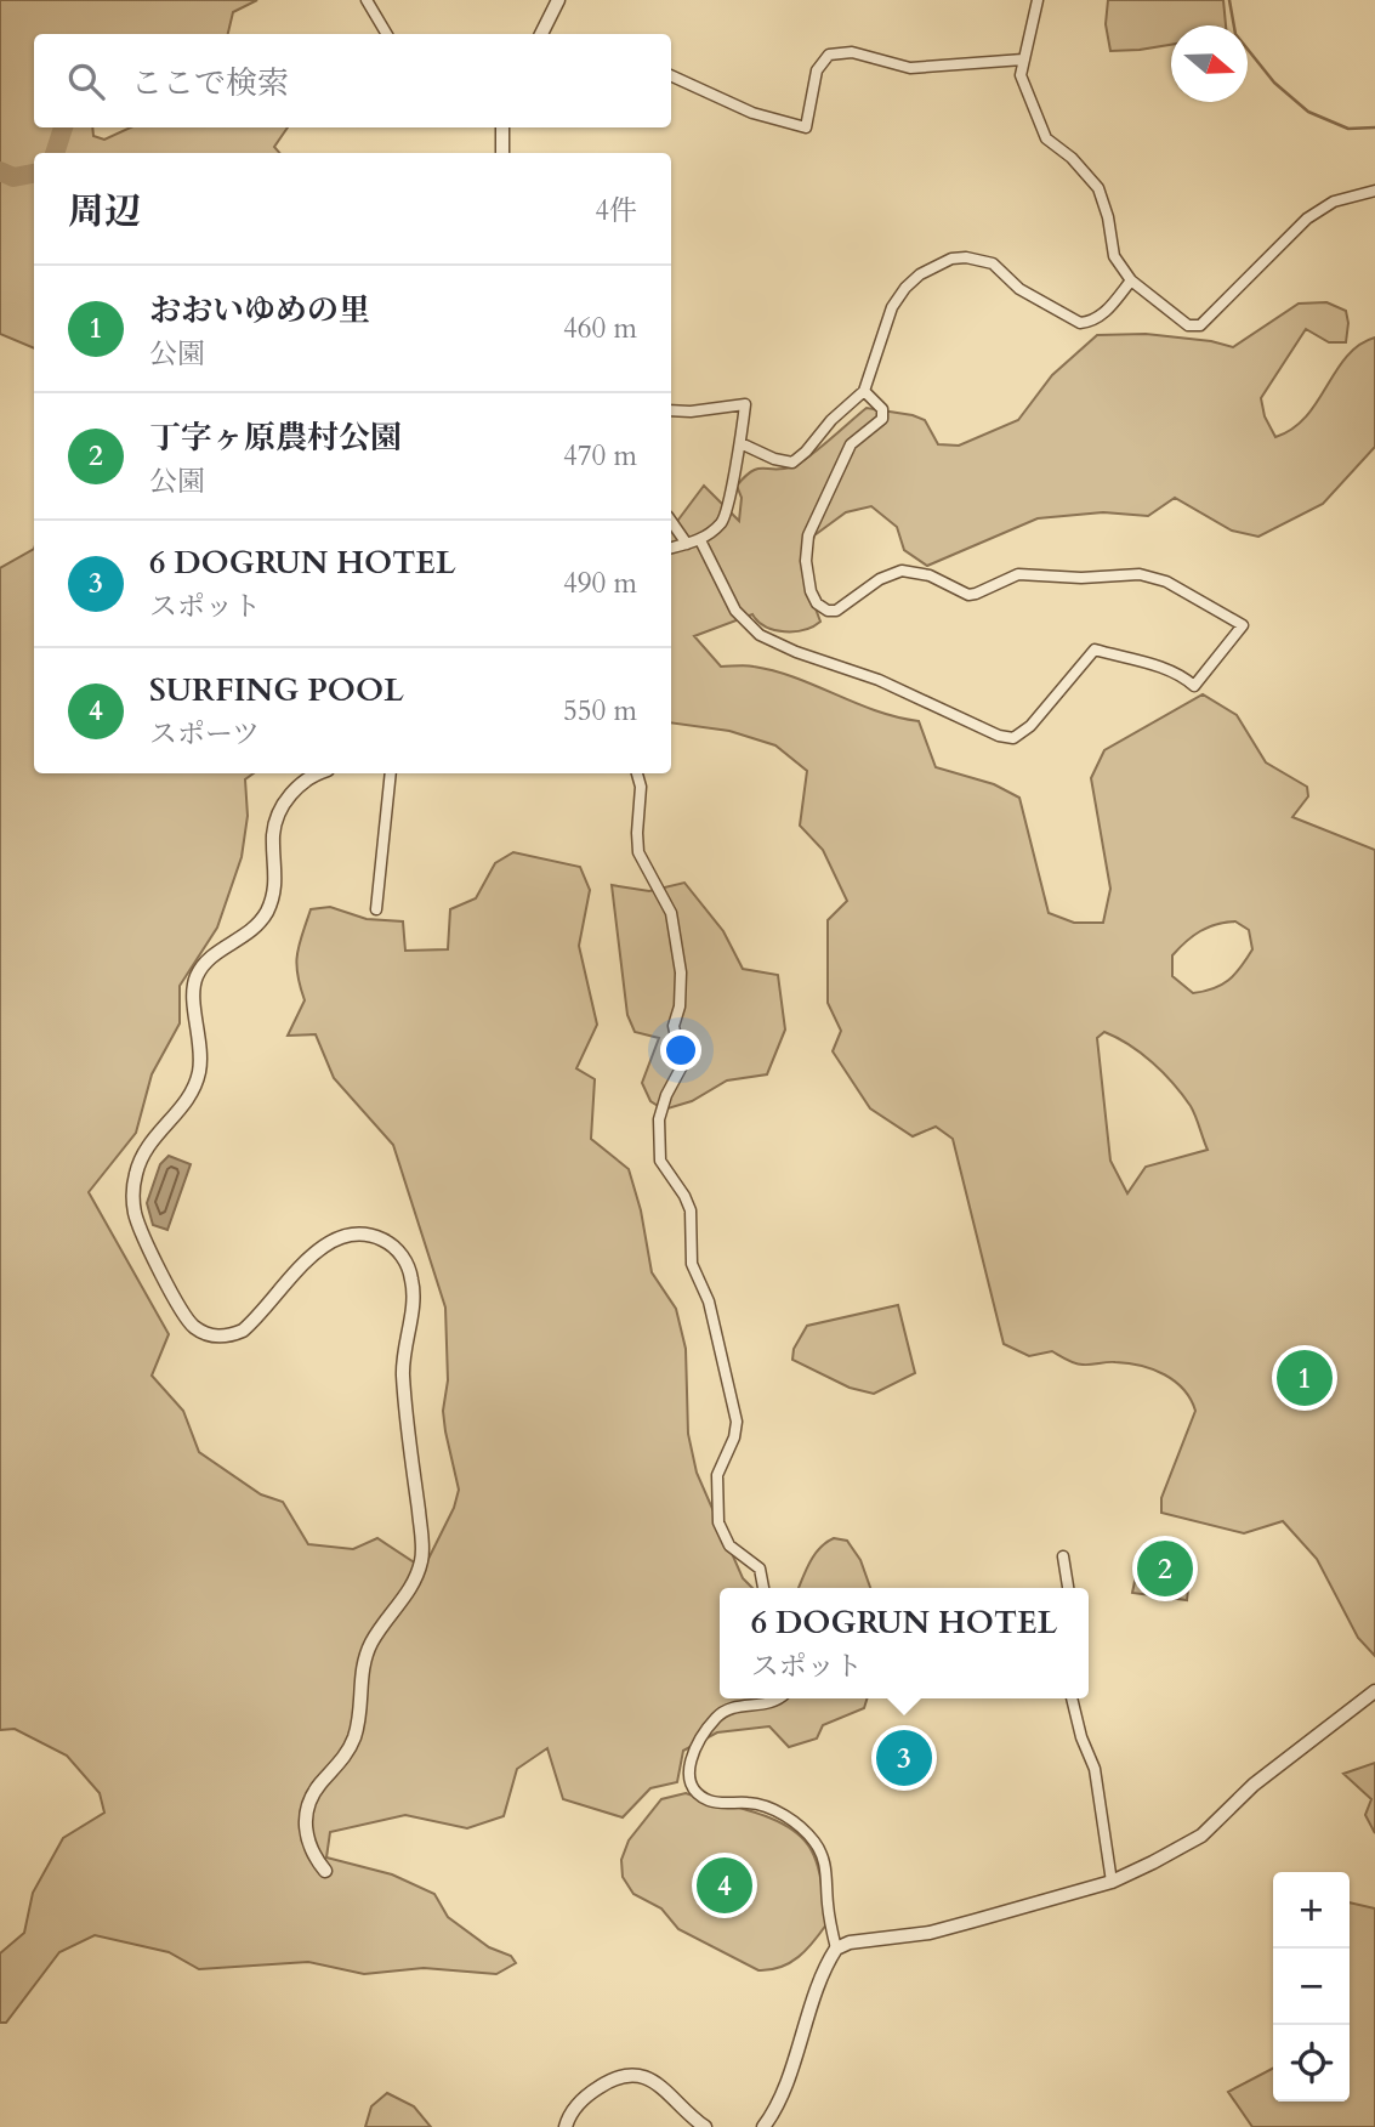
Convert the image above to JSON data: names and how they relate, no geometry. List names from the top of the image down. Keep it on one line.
{"north":"right","page":{"search":"ここで検索","heading":["周辺","4件"],"list":[{"mark":"1","name":"おおいゆめの里","note":"公園","value":"460 m"},{"mark":"2","name":"丁字ヶ原農村公園","note":"公園","value":"470 m"},{"mark":"3","name":"6 DOGRUN HOTEL","note":"スポット","value":"490 m"},{"mark":"4","name":"SURFING POOL","note":"スポーツ","value":"550 m"}],"pins":["1","2","3","4"],"popup":["6 DOGRUN HOTEL","スポット"],"map_buttons":["+","−"]}}
